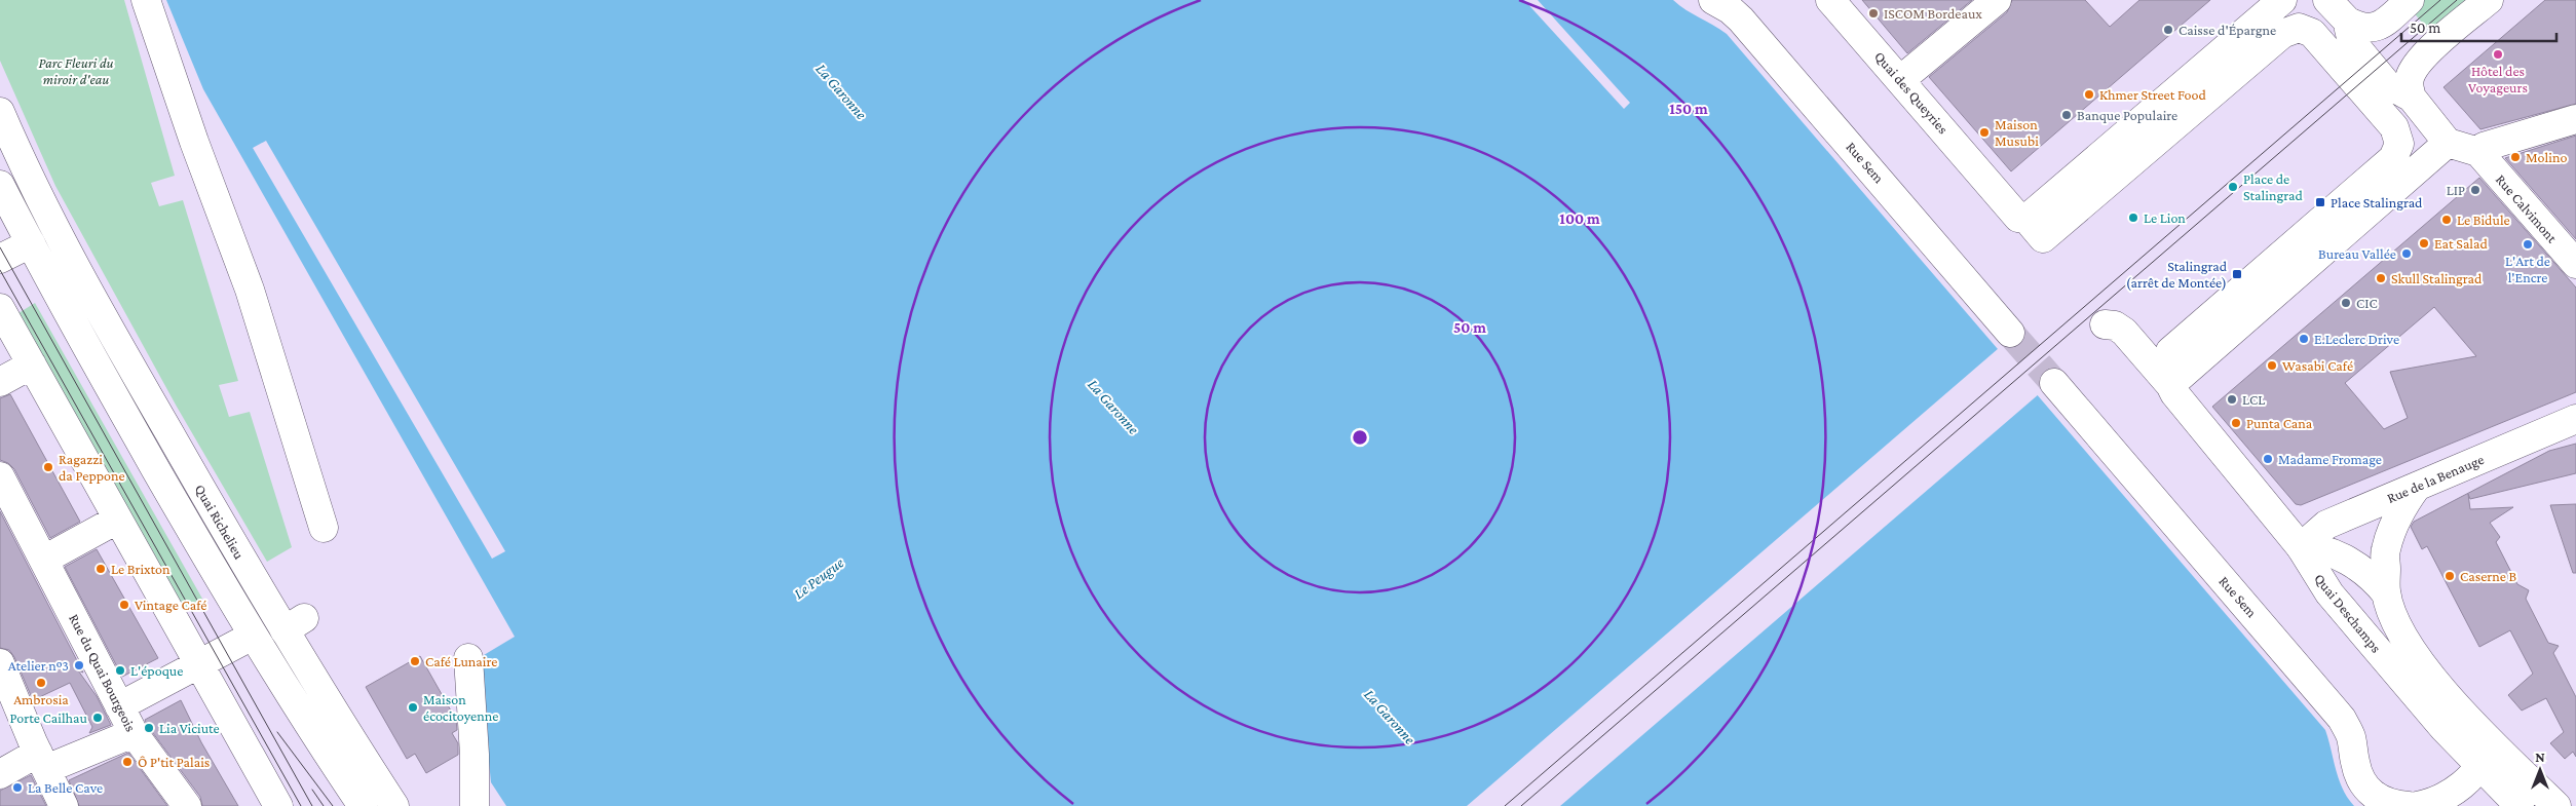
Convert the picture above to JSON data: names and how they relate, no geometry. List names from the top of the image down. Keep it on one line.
{"streets":{"street":["Quai des Queyries","Rue Sem","Rue Calvimont","Rue de la Benauge","Quai Richelieu","Quai Deschamps","Rue du Quai Bourgeois"]},"crossings":[["Rue de la Benauge","Quai Deschamps"]],"water":["La Garonne","Le Peugue"],"parks":["Parc Fleuri du miroir d'eau"],"places":{"other":["ISCOM Bordeaux","Caisse d'Épargne","Hôtel des Voyageurs","Khmer Street Food","Banque Populaire","Maison Musubi","Molino","Place de Stalingrad","LIP","Le Lion","Le Bidule","Eat Salad","L'Art de l'Encre","Bureau Vallée","Skull Stalingrad","CIC","E.Leclerc Drive","Wasabi Café","LCL","Punta Cana","Madame Fromage","Ragazzi da Peppone","Le Brixton","Caserne B","Vintage Café","Café Lunaire","Atelier nº3","L'époque","Ambrosia","Maison écocitoyenne","Porte Cailhau","Lia Viciute","Ô P'tit Palais","La Belle Cave"],"transit":["Place Stalingrad","Stalingrad (arrêt de Montée)"]},"scale_bar":"50 m","north":"top","rings":["150 m","100 m","50 m"]}
